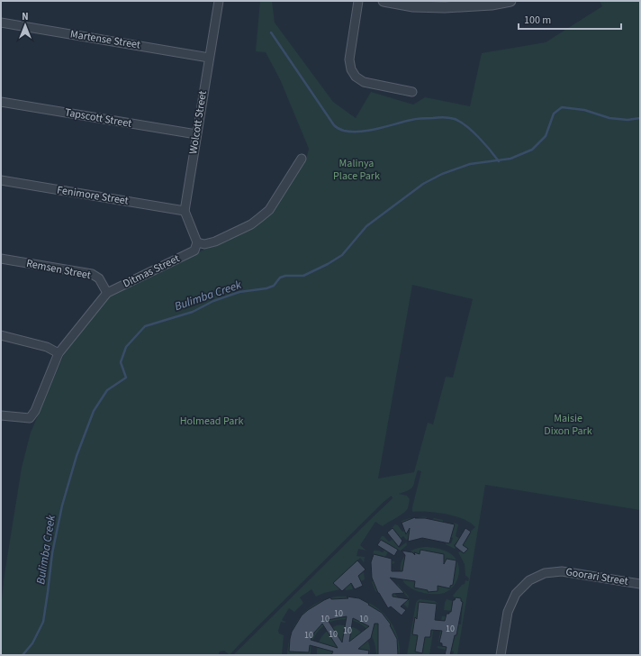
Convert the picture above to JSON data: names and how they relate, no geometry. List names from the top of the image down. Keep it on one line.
{"streets":{"street":["Martense Street","Tapscott Street","Wolcott Street","Fenimore Street","Remsen Street","Ditmas Street","Goorari Street"]},"crossings":[["Martense Street","Wolcott Street"],["Tapscott Street","Wolcott Street"],["Wolcott Street","Fenimore Street"],["Remsen Street","Ditmas Street"]],"water":["Bulimba Creek"],"parks":["Malinya Place Park","Maisie Dixon Park","Holmead Park"],"house_numbers":["10","10","10","10","10","10","10"],"scale_bar":"100 m","north":"top"}
